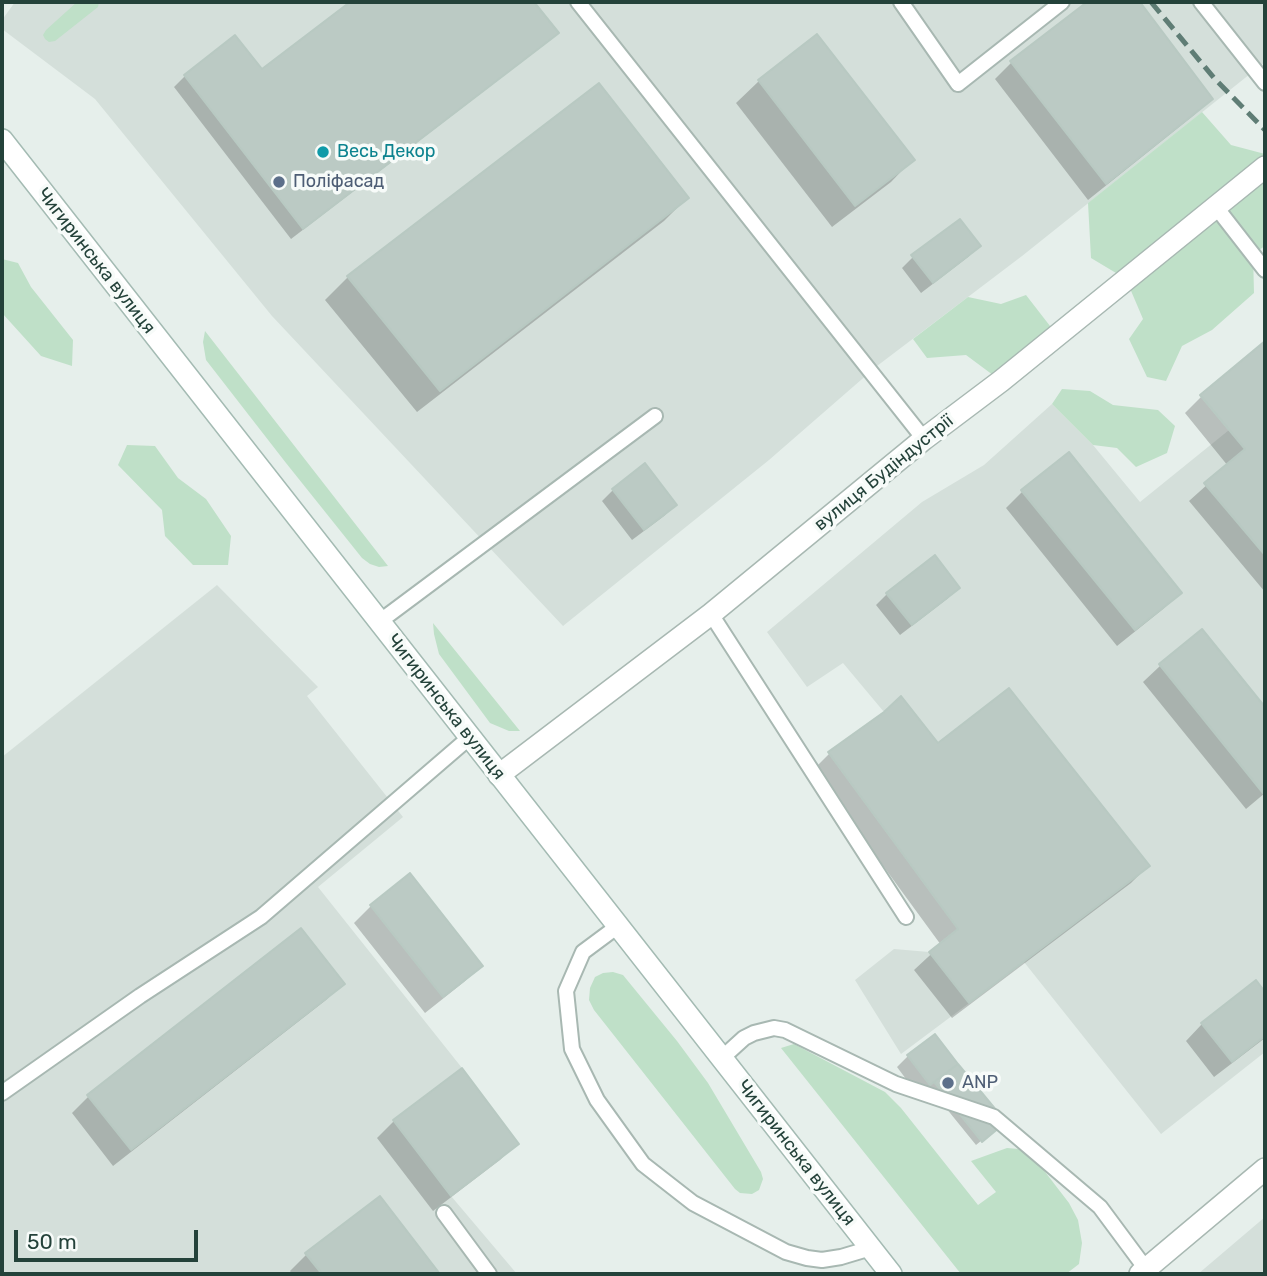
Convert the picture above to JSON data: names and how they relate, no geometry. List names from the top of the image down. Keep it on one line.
{"streets":{"main road":["Чигиринська вулиця","вулиця Будіндустрії"]},"crossings":[["Чигиринська вулиця","вулиця Будіндустрії"]],"places":["Весь Декор","Поліфасад","ANP"],"scale_bar":"50 m"}
